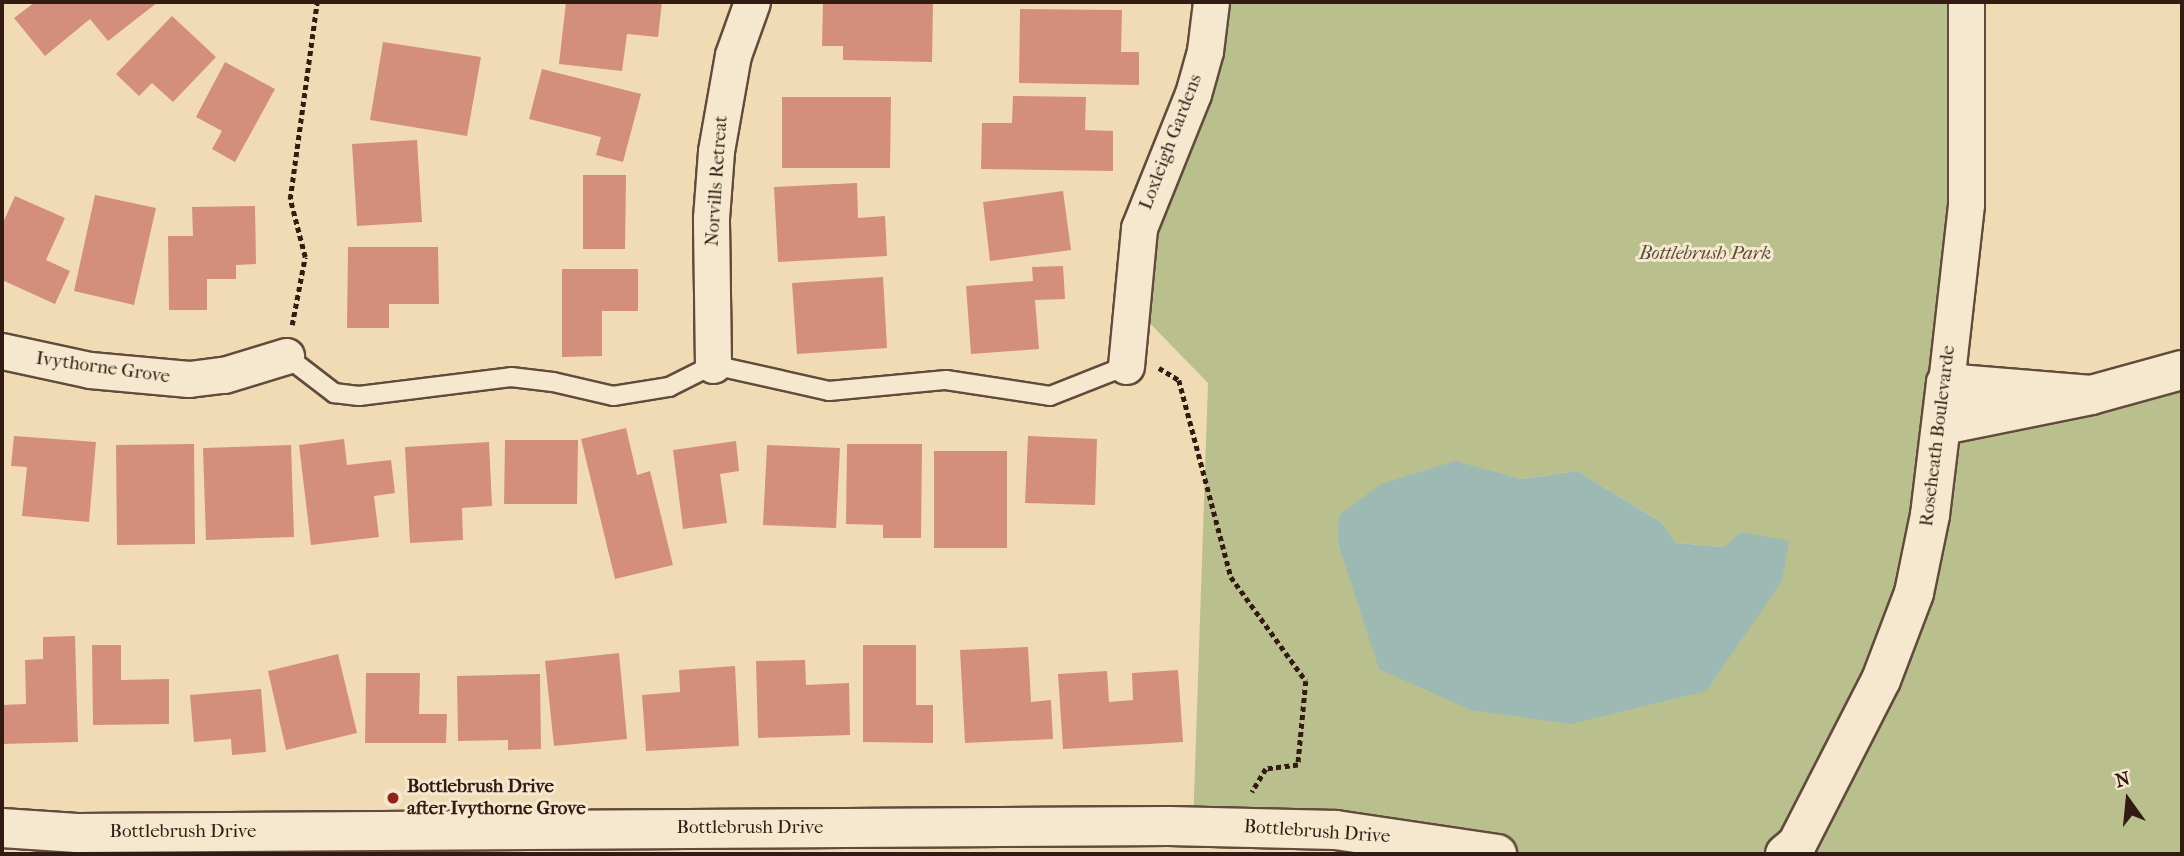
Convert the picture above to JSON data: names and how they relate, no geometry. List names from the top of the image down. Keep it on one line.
{"streets":{"street":["Loxleigh Gardens","Norvills Retreat","Ivythorne Grove","Roseheath Boulevarde","Bottlebrush Drive"]},"parks":["Bottlebrush Park"],"places":["Bottlebrush Drive after Ivythorne Grove"],"north":"top"}
